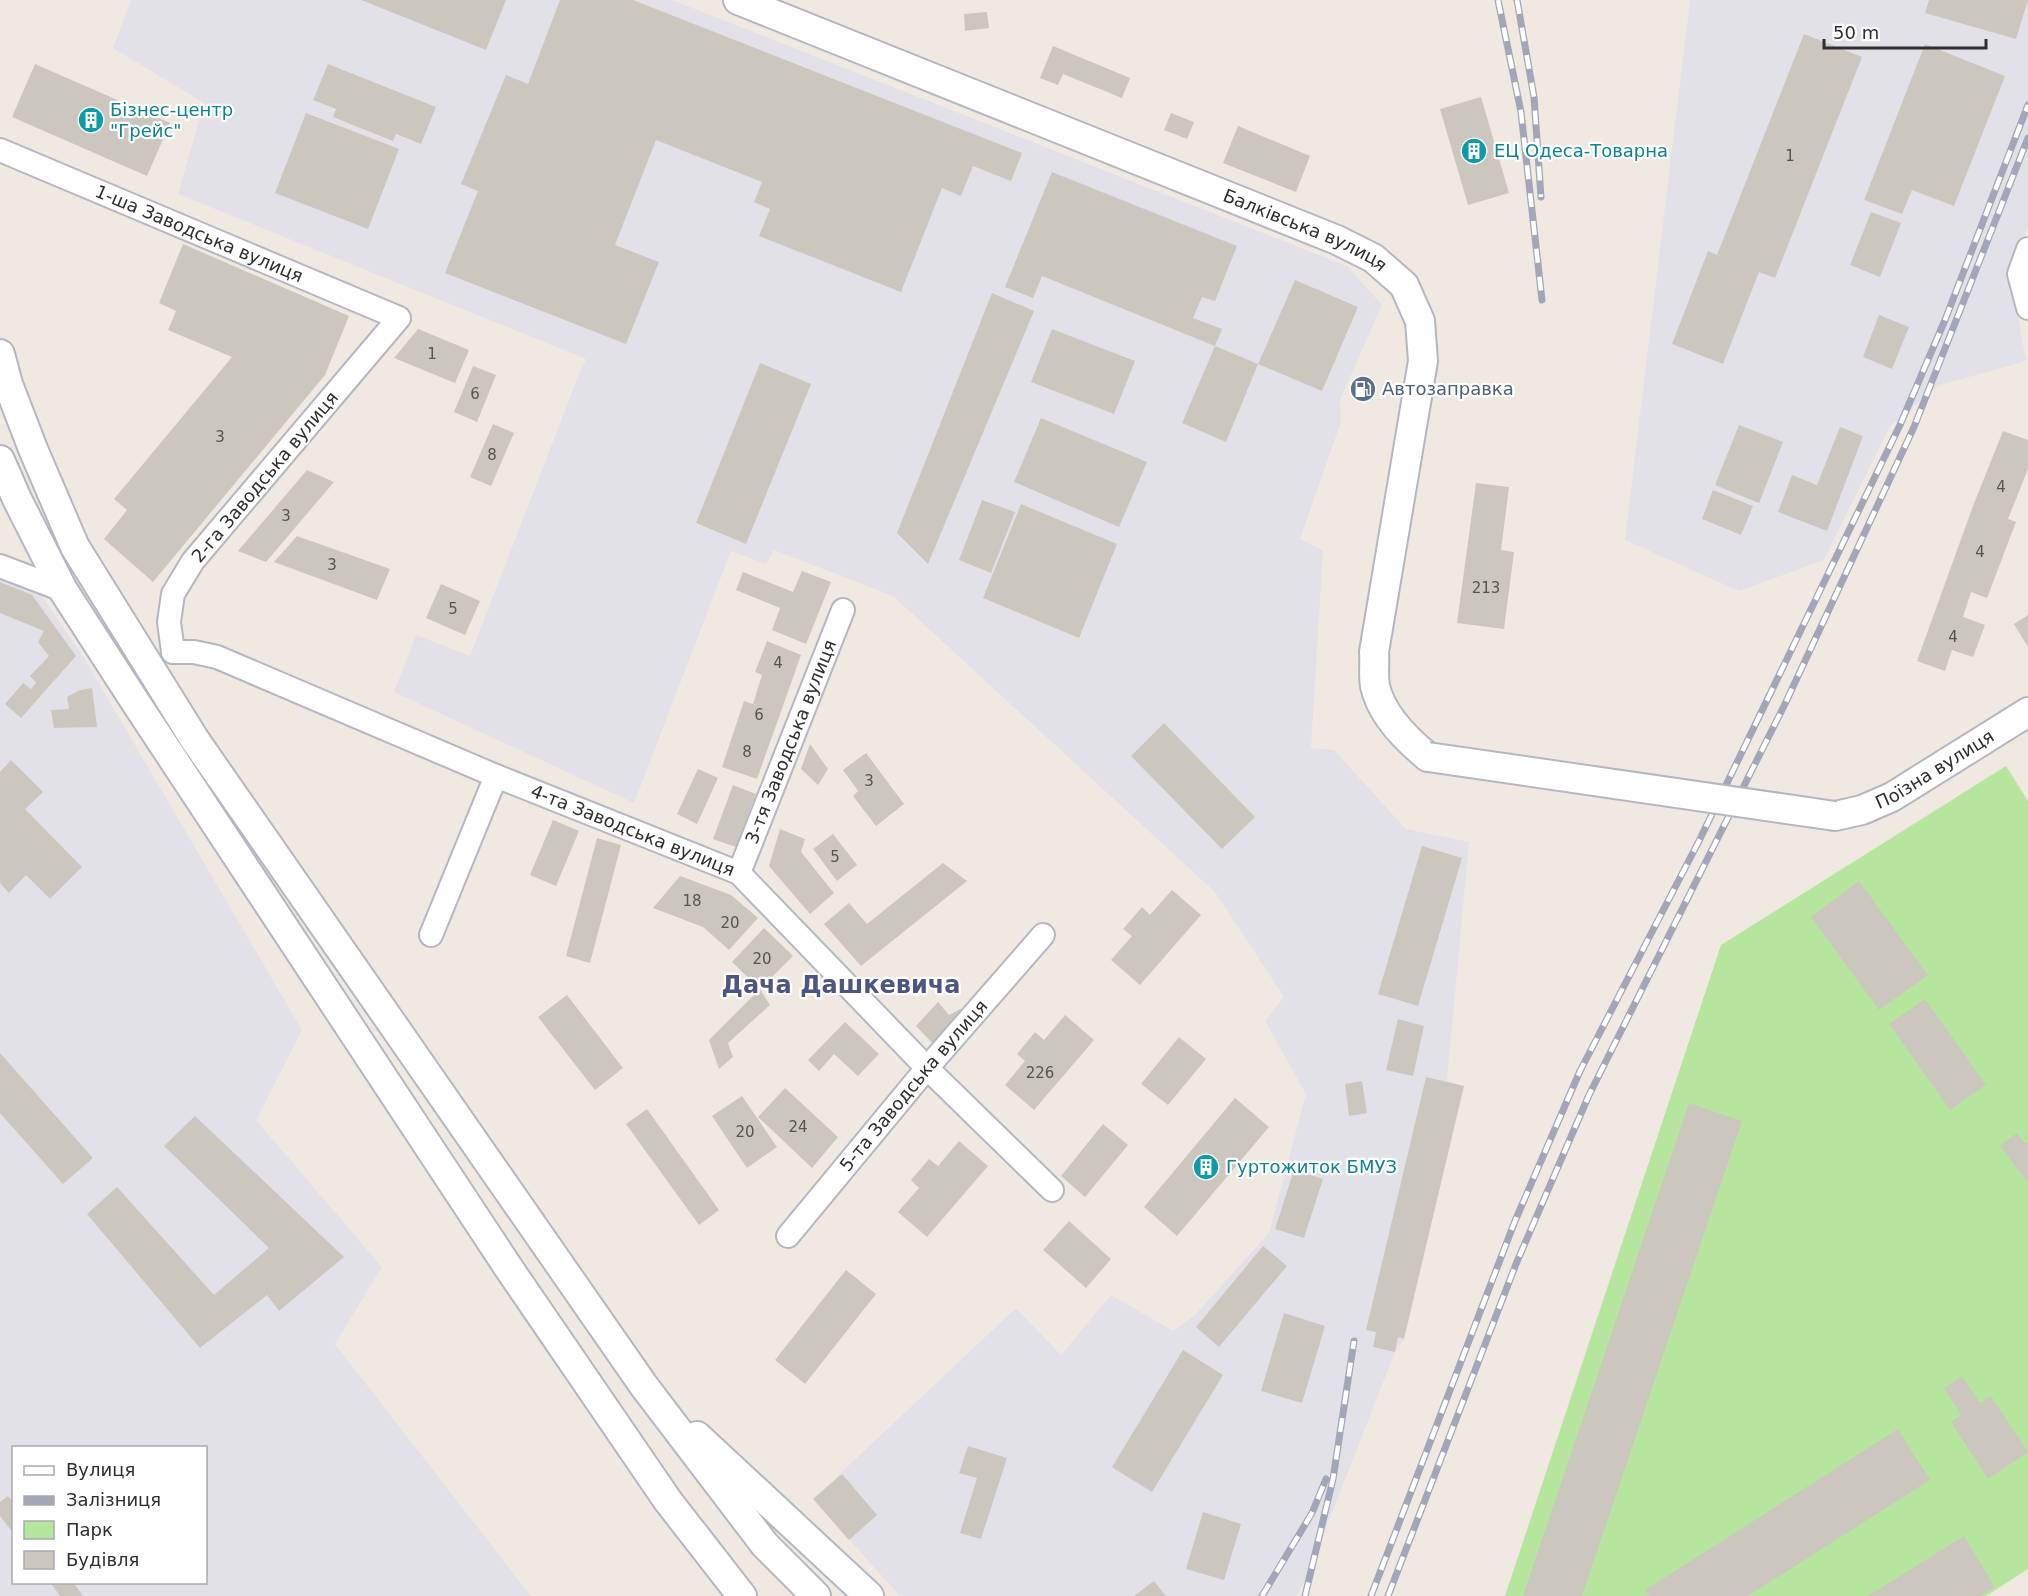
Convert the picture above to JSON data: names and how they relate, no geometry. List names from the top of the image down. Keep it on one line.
{"streets":{"street":["Балківська вулиця","1-ша Заводська вулиця","2-га Заводська вулиця","3-тя Заводська вулиця","Поїзна вулиця","4-та Заводська вулиця","5-та Заводська вулиця"]},"crossings":[["Балківська вулиця","Поїзна вулиця"],["1-ша Заводська вулиця","2-га Заводська вулиця"],["2-га Заводська вулиця","4-та Заводська вулиця"],["3-тя Заводська вулиця","4-та Заводська вулиця"],["4-та Заводська вулиця","5-та Заводська вулиця"]],"districts":["Дача Дашкевича"],"places":{"building":["Бізнес-центр \"Грейс\"","ЕЦ Одеса-Товарна","Гуртожиток БМУЗ"],"fuel station":["Автозаправка"]},"house_numbers":["1","1","6","3","8","4","3","4","3","213","5","4","4","6","8","3","5","18","20","20","226","24","20"],"legend":["Вулиця","Залізниця","Парк","Будівля"],"scale_bar":"50 m"}
